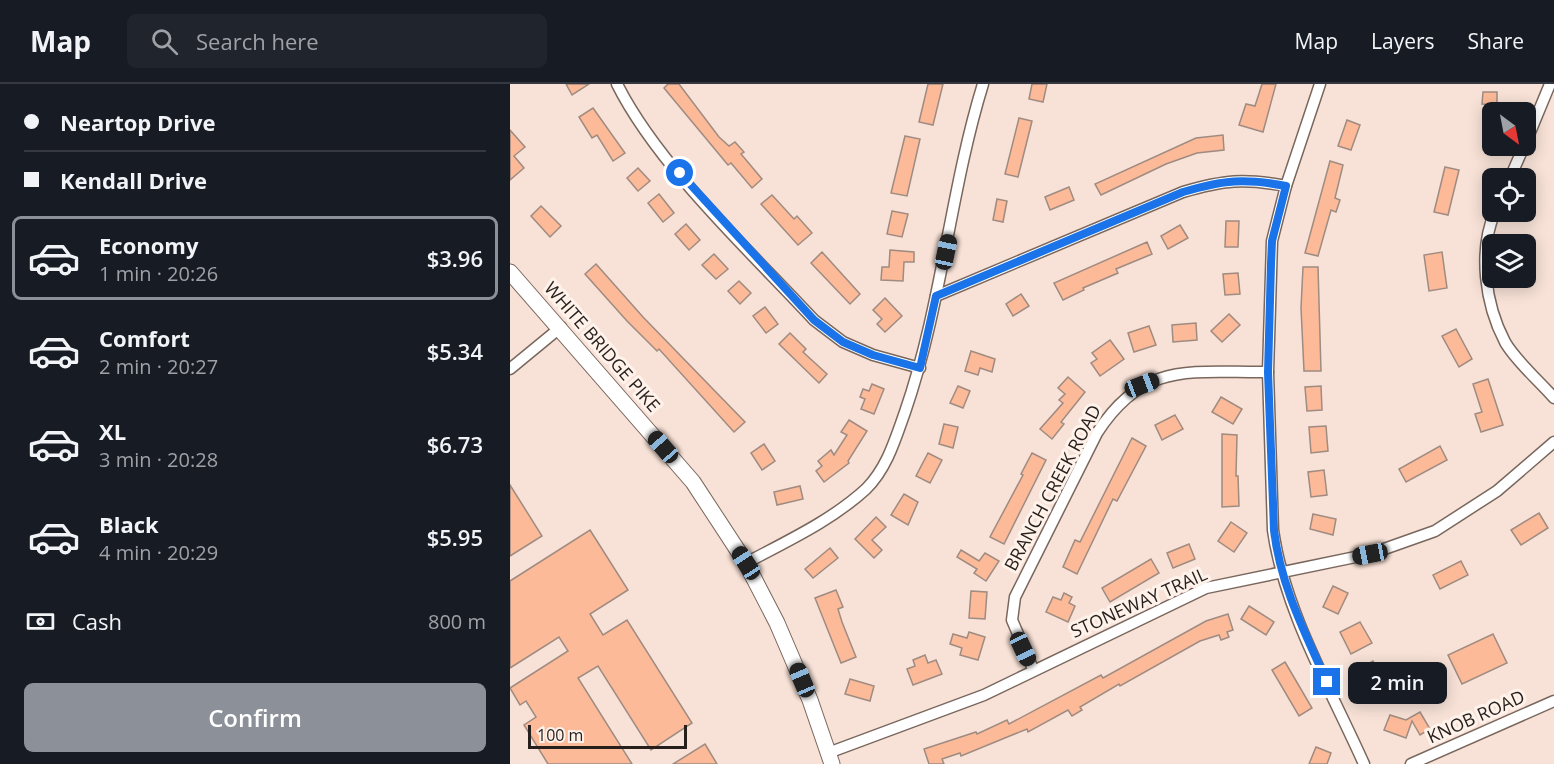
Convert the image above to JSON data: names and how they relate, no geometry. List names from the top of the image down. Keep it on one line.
{"streets":{"main road":["WHITE BRIDGE PIKE"],"street":["BRANCH CREEK ROAD","STONEWAY TRAIL","KNOB ROAD"]},"crossings":[["WHITE BRIDGE PIKE","STONEWAY TRAIL"],["BRANCH CREEK ROAD","STONEWAY TRAIL"]],"scale_bar":"100 m","north":"bottom right","page":{"header":"Map","search":"Search here","nav":["Map","Layers","Share"],"banner":["Neartop Drive","Kendall Drive"],"list":[{"name":"Economy","note":"1 min · 20:26","value":"$3.96"},{"name":"Comfort","note":"2 min · 20:27","value":"$5.34"},{"name":"XL","note":"3 min · 20:28","value":"$6.73"},{"name":"Black","note":"4 min · 20:29","value":"$5.95"}],"pay":["Cash","800 m"],"bubble":"2 min","buttons":"Confirm","scale":"100 m"}}
